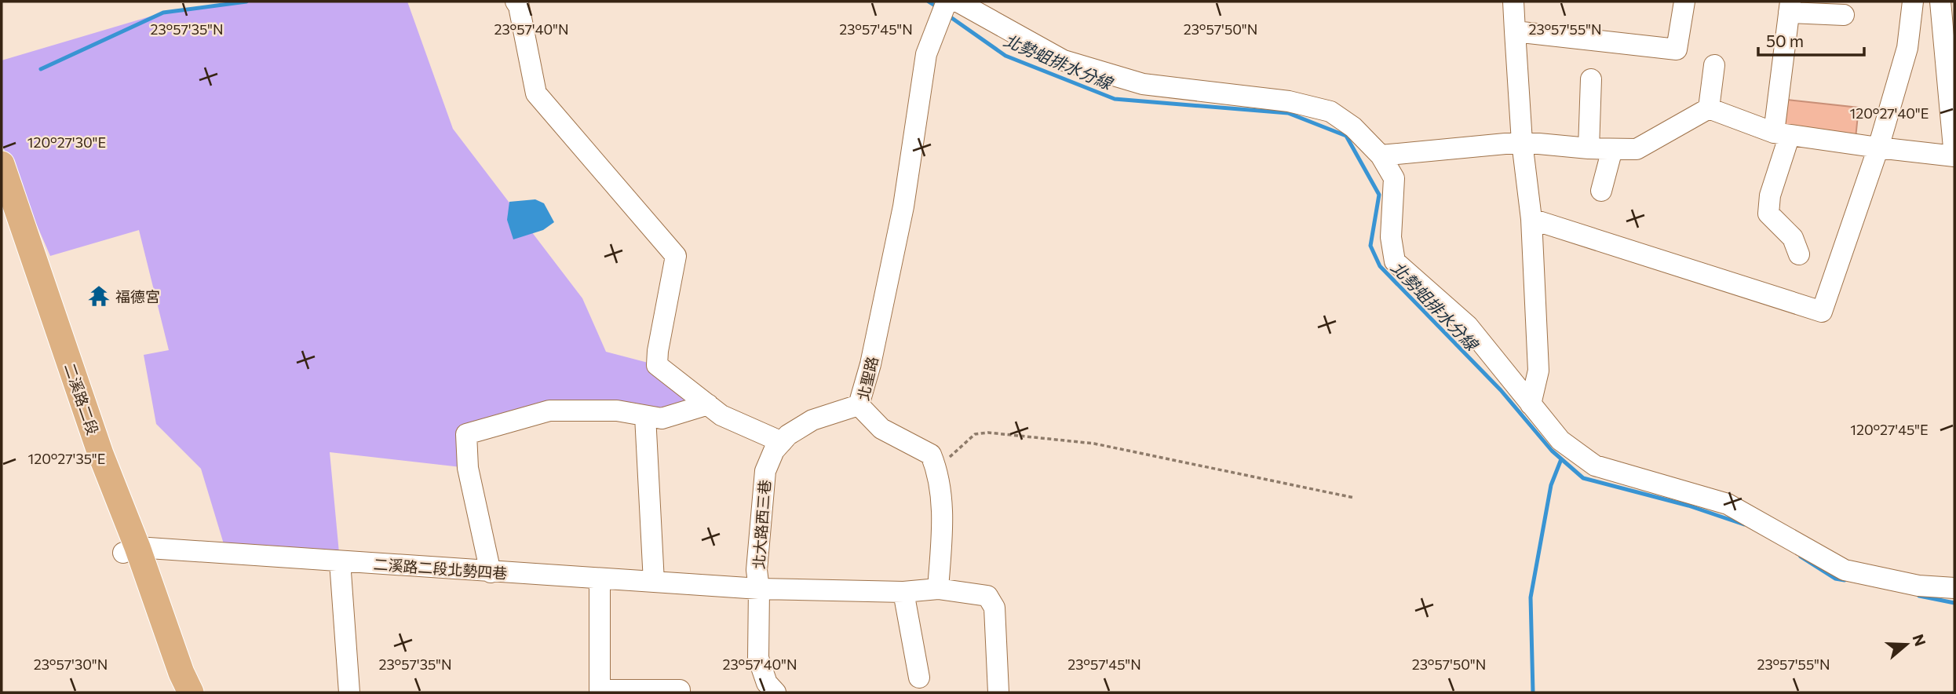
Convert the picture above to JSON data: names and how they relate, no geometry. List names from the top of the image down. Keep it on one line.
{"streets":{"main road":["二溪路二段"],"street":["北聖路","北大路西三巷","二溪路二段北勢四巷"]},"crossings":[["北聖路","北大路西三巷"],["二溪路二段","二溪路二段北勢四巷"],["北大路西三巷","二溪路二段北勢四巷"]],"water":["北勢蛆排水分線"],"places":{"temple":["福德宮"]},"scale_bar":"50 m","north":"right","coordinates":["23°57'35\"N","23°57'40\"N","23°57'45\"N","23°57'50\"N","23°57'55\"N","120°27'40\"E","120°27'30\"E","120°27'45\"E","120°27'35\"E","23°57'30\"N"]}
